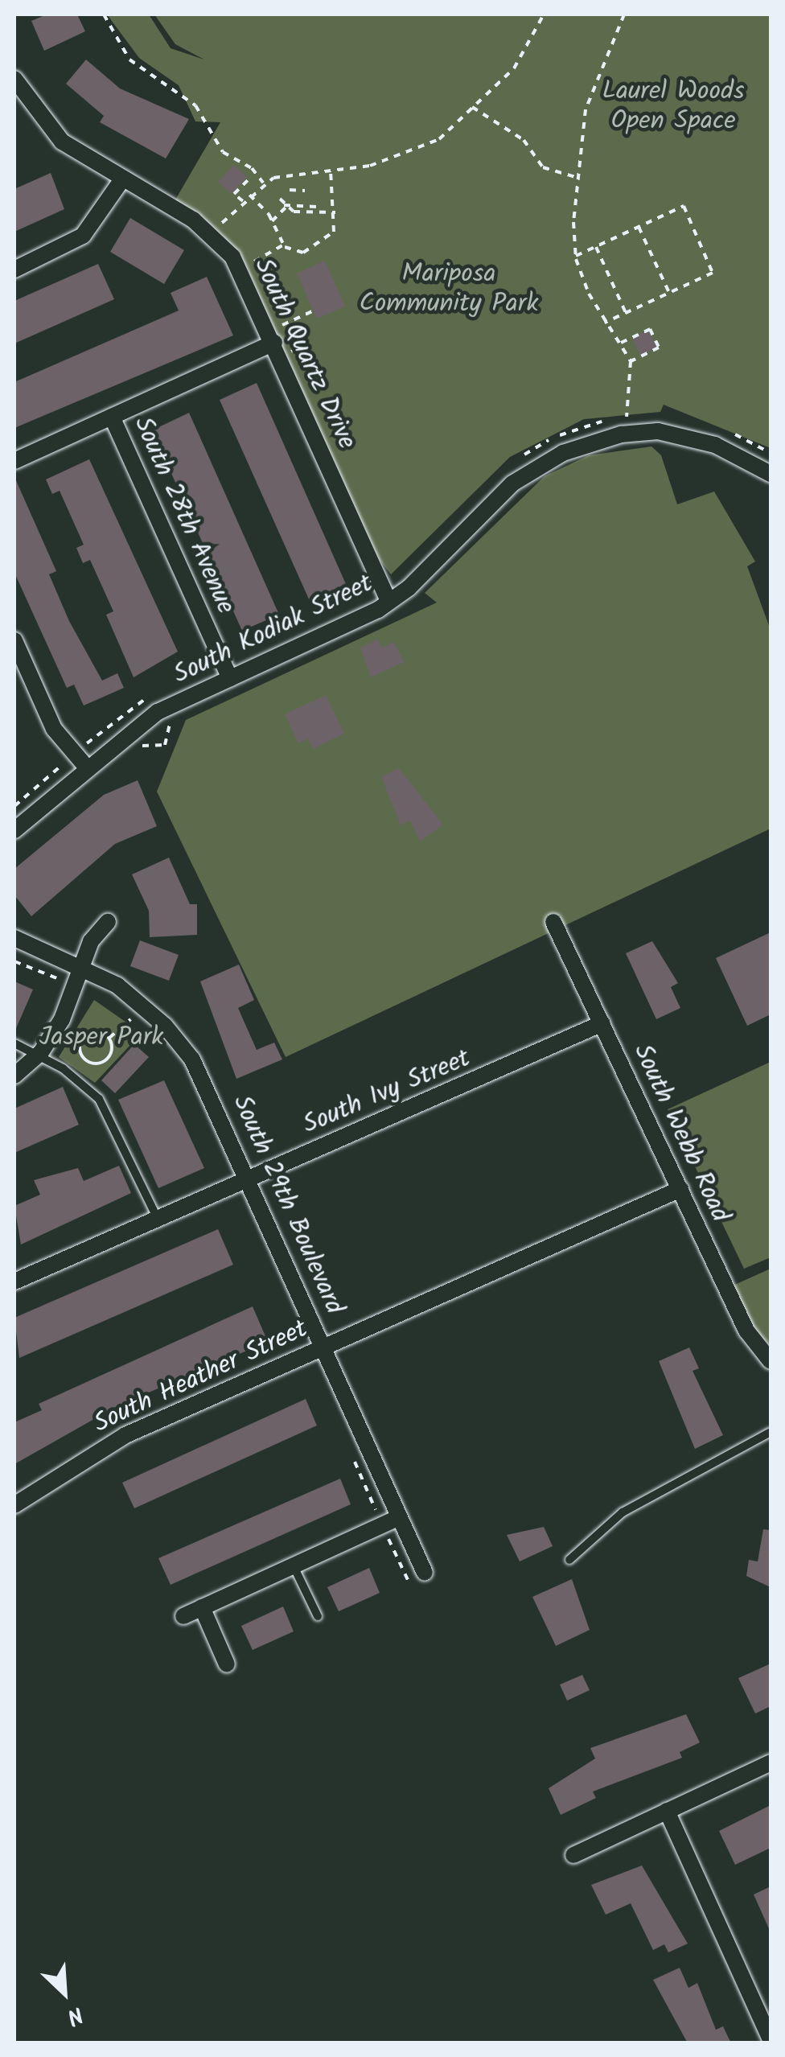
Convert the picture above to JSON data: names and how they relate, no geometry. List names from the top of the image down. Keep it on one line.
{"streets":{"street":["South Quartz Drive","South 28th Avenue","South Kodiak Street","South Ivy Street","South Webb Road","South 29th Boulevard","South Heather Street"]},"crossings":[["South Quartz Drive","South Kodiak Street"],["South 28th Avenue","South Kodiak Street"],["South Ivy Street","South Webb Road"],["South Ivy Street","South 29th Boulevard"],["South Webb Road","South Heather Street"],["South 29th Boulevard","South Heather Street"]],"parks":["Laurel Woods Open Space","Mariposa Community Park","Jasper Park"],"north":"bottom right"}
